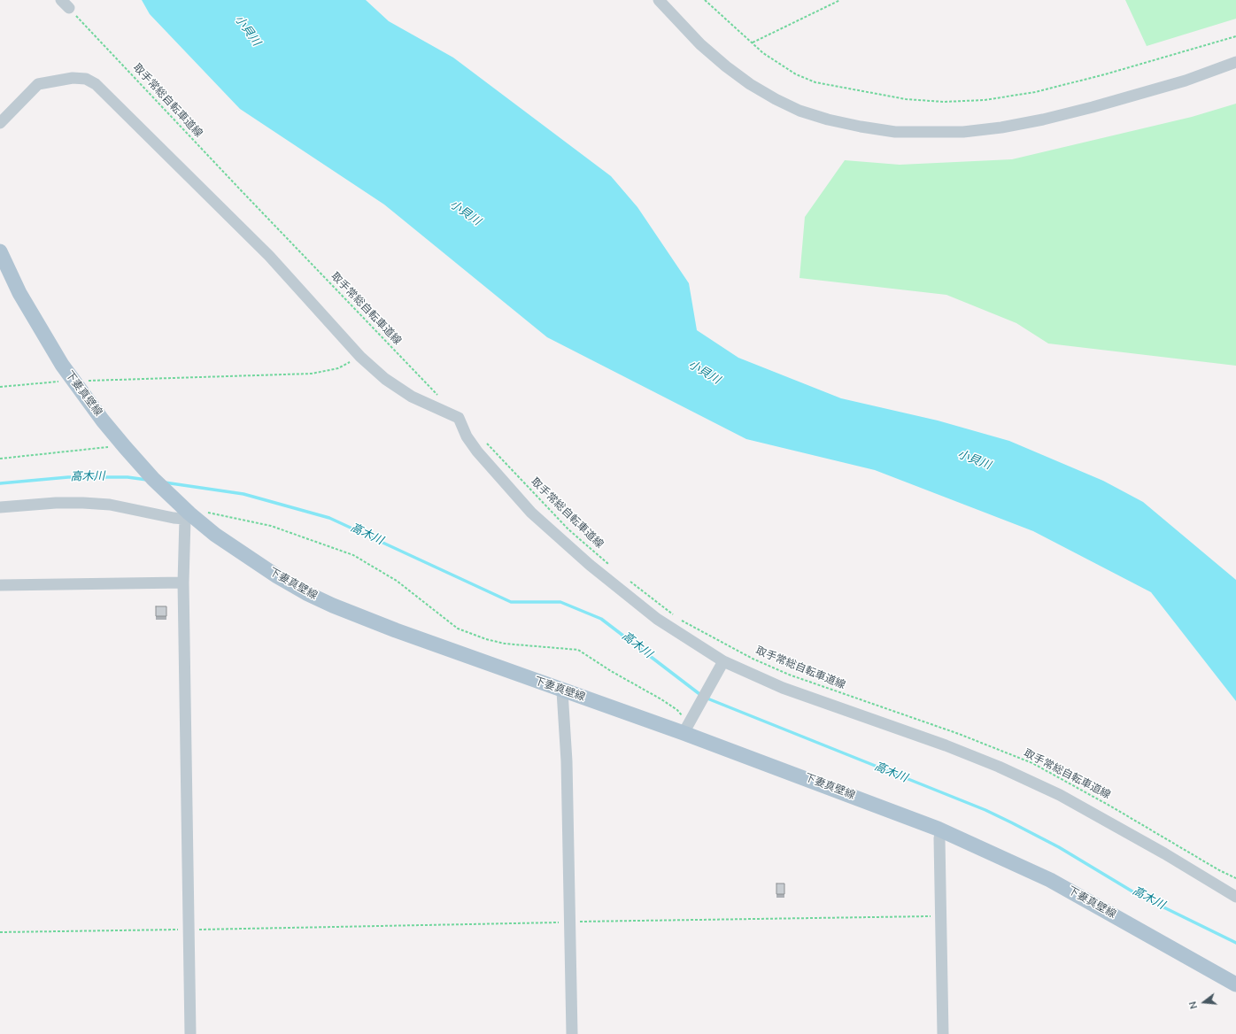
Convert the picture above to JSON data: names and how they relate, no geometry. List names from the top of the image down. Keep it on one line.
{"streets":{"main road":["下妻真壁線"],"path":["取手常総自転車道線"]},"water":["小貝川","高木川"],"north":"left"}
